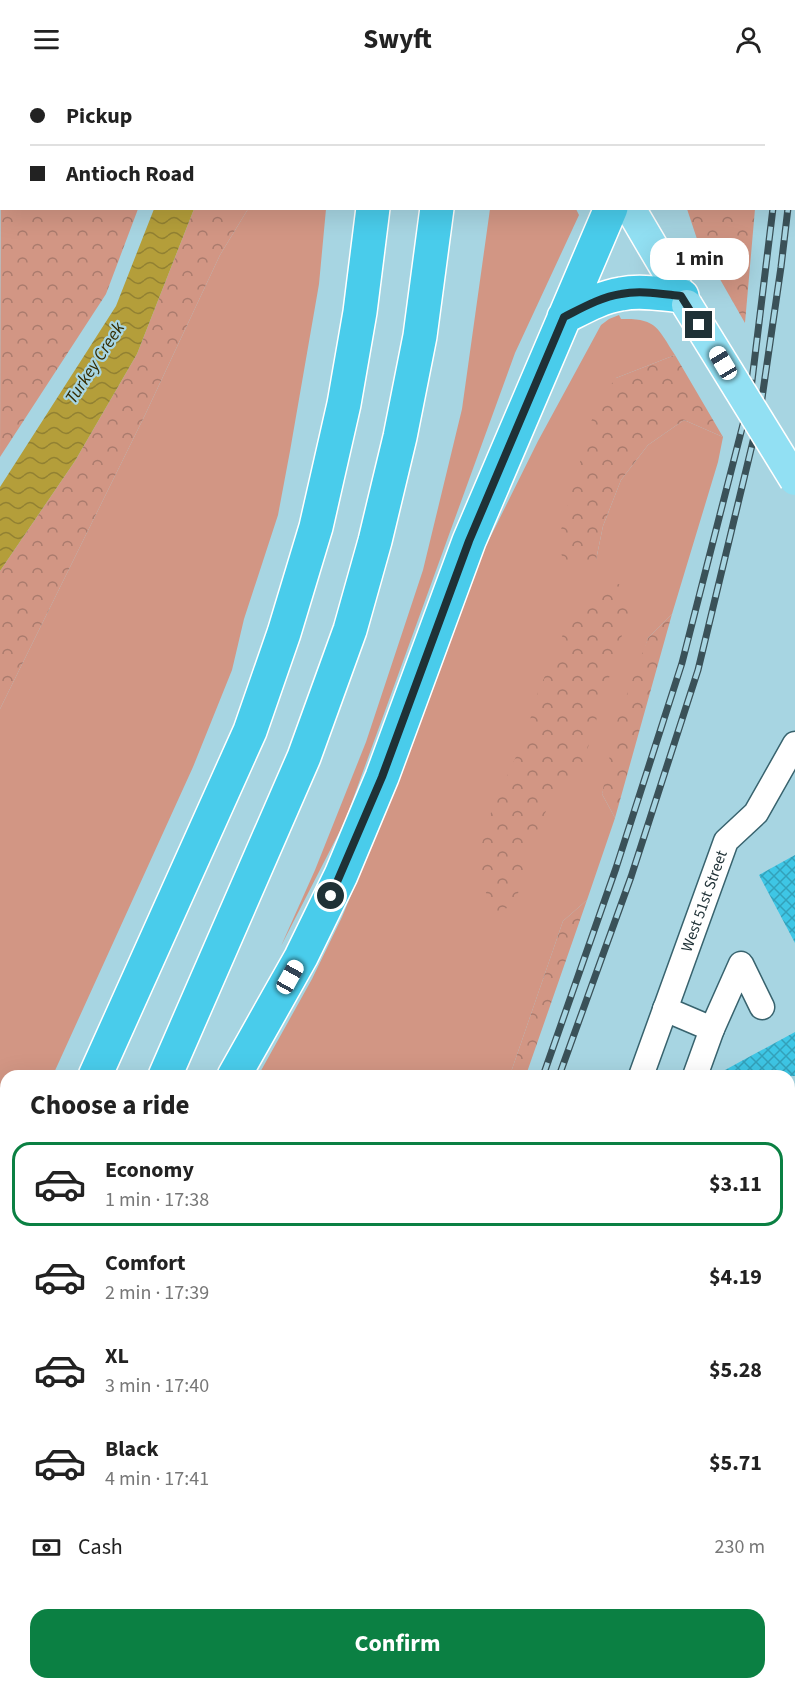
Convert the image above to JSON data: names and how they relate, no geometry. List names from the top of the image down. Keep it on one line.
{"streets":{"street":["West 51st Street"]},"water":["Turkey Creek"],"page":{"header":"Swyft","banner":["Pickup","Antioch Road"],"bubble":"1 min","heading":"Choose a ride","list":[{"name":"Economy","note":"1 min · 17:38","value":"$3.11"},{"name":"Comfort","note":"2 min · 17:39","value":"$4.19"},{"name":"XL","note":"3 min · 17:40","value":"$5.28"},{"name":"Black","note":"4 min · 17:41","value":"$5.71"}],"pay":["Cash","230 m"],"buttons":"Confirm"}}
